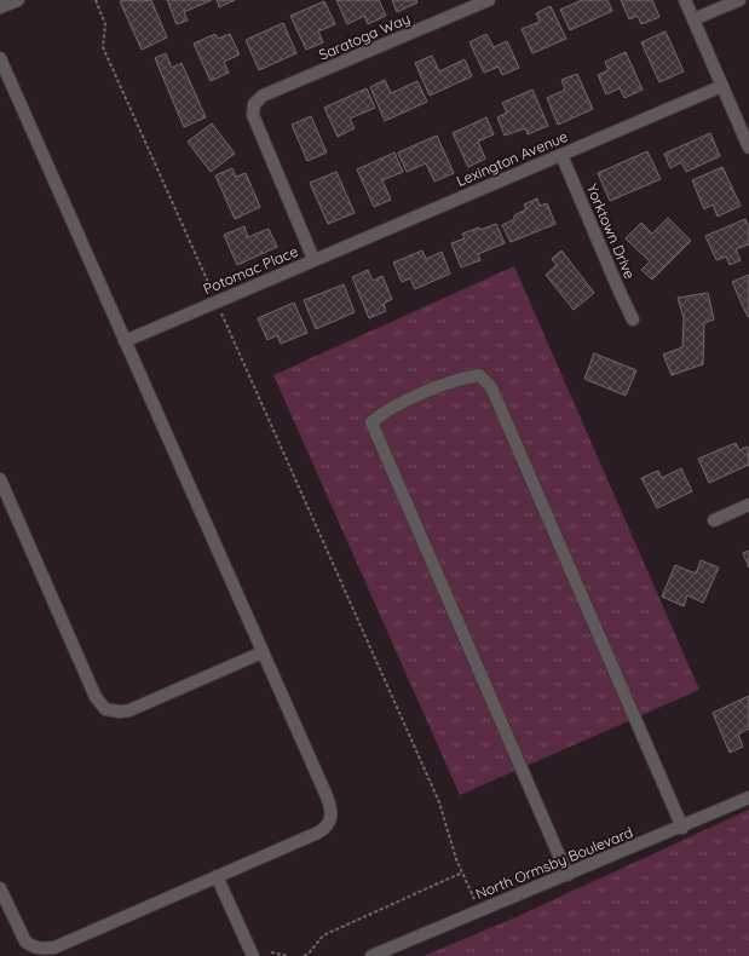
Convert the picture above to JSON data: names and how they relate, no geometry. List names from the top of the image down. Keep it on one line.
{"streets":{"street":["Saratoga Way","Lexington Avenue","Yorktown Drive","Potomac Place","North Ormsby Boulevard"]},"crossings":[["Saratoga Way","Potomac Place"],["Lexington Avenue","Yorktown Drive"],["Lexington Avenue","Potomac Place"]]}
